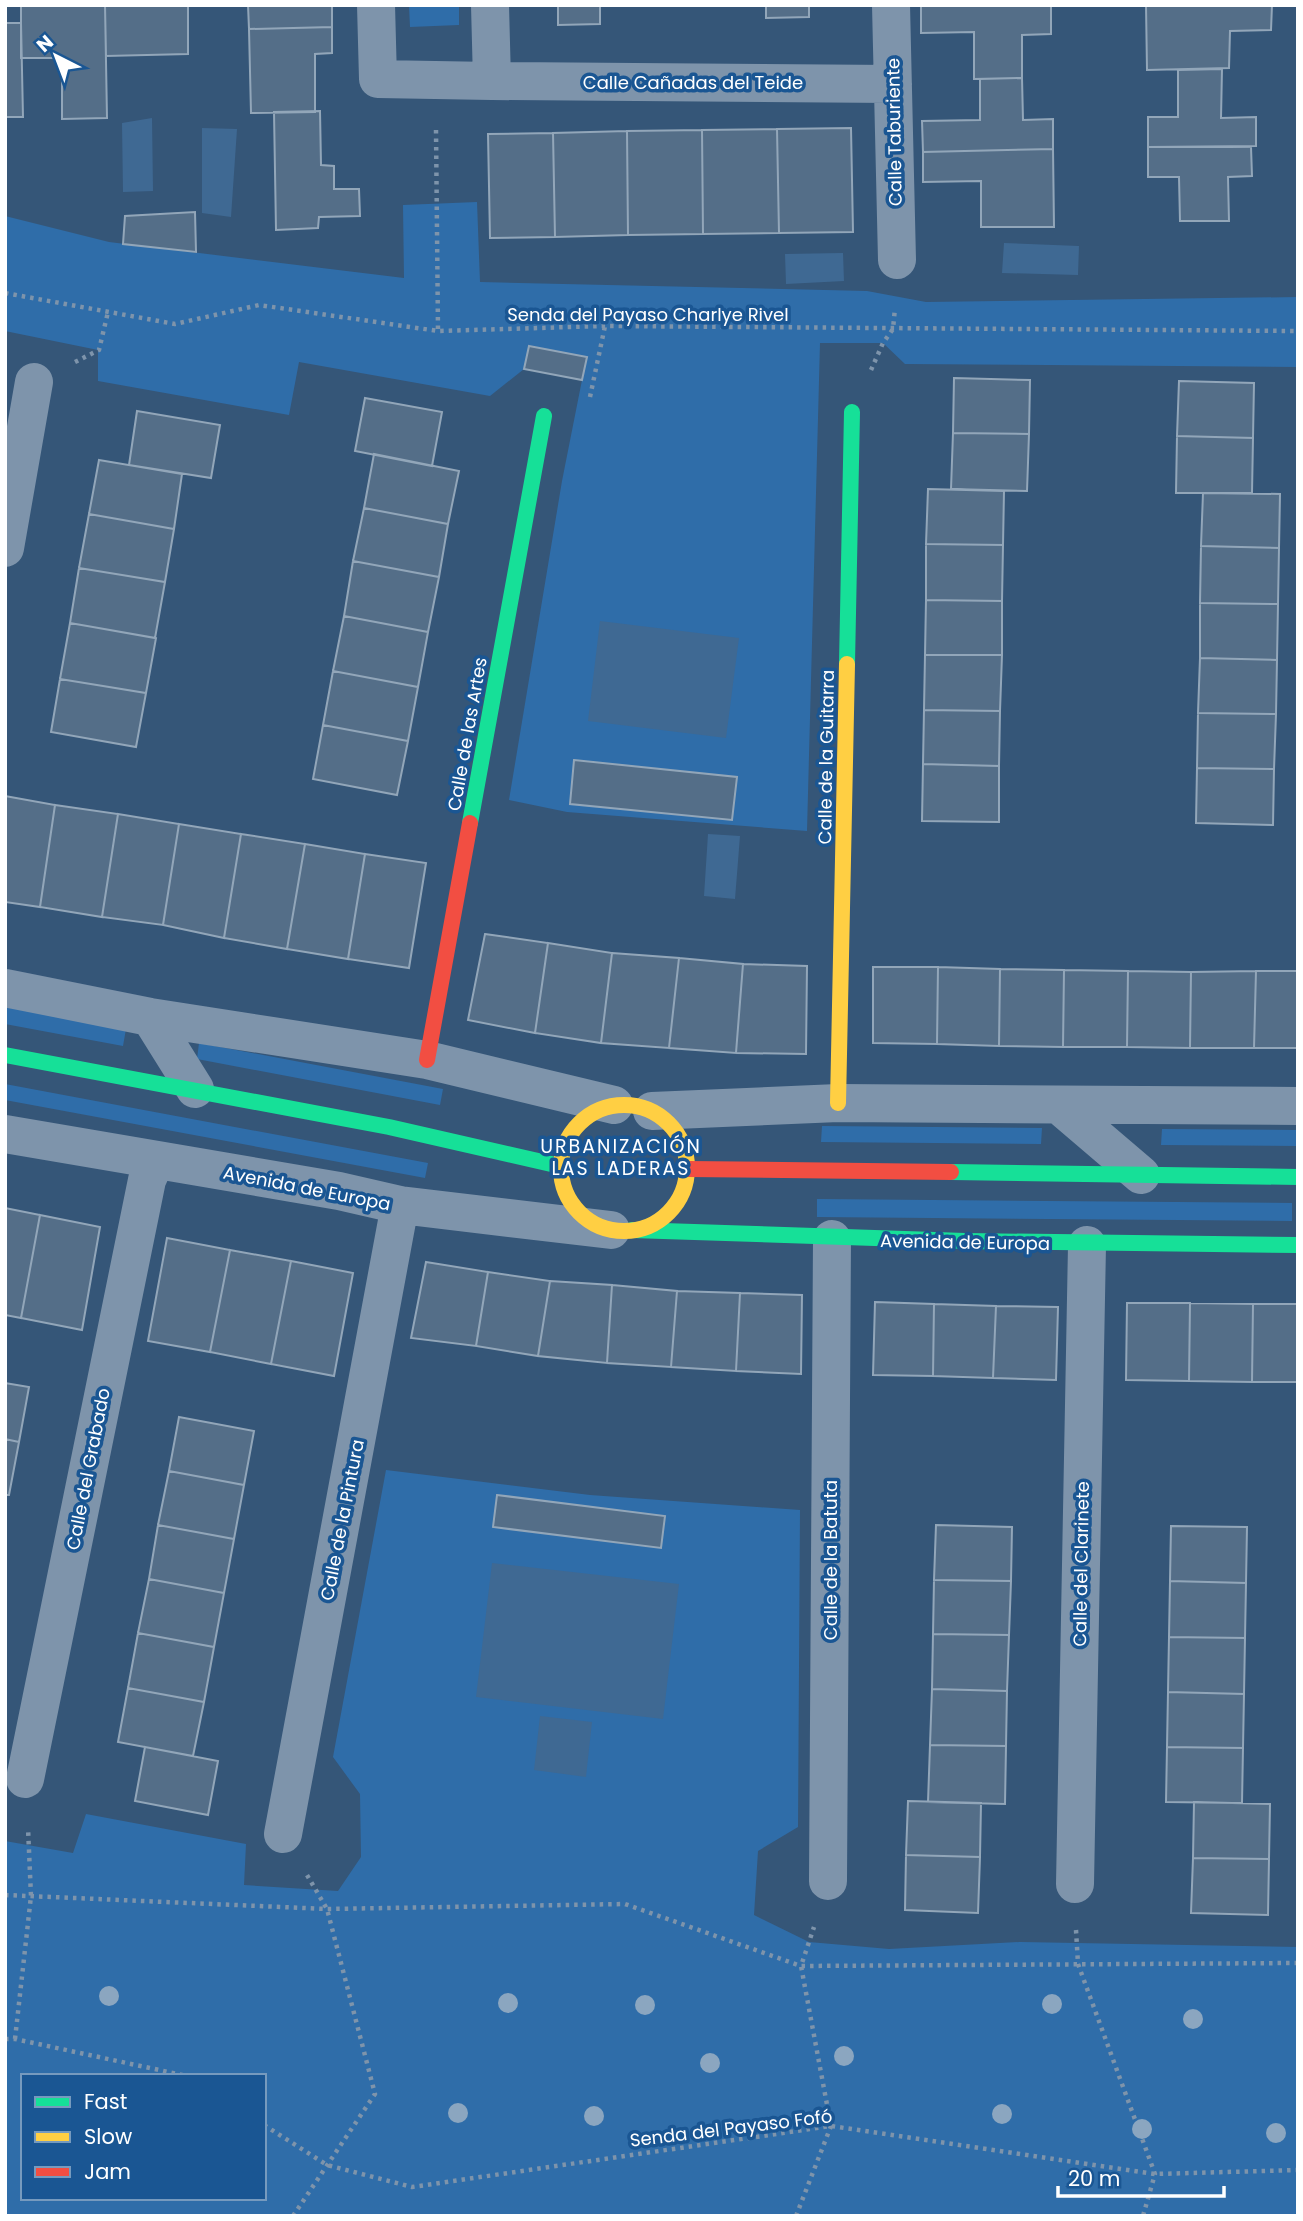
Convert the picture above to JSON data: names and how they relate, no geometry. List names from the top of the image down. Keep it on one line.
{"streets":{"street":["Calle Cañadas del Teide","Calle Taburiente","Calle de las Artes","Calle de la Guitarra","Avenida de Europa","Calle del Grabado","Calle de la Pintura","Calle de la Batuta","Calle del Clarinete"],"path":["Senda del Payaso Charlye Rivel","Senda del Payaso Fofó"]},"crossings":[["Calle Cañadas del Teide","Calle Taburiente"],["Avenida de Europa","Calle del Grabado"],["Avenida de Europa","Calle de la Pintura"],["Avenida de Europa","Calle de la Batuta"],["Avenida de Europa","Calle del Clarinete"]],"districts":["URBANIZACIÓN LAS LADERAS"],"legend":["Fast","Slow","Jam"],"scale_bar":"20 m","north":"top left"}
